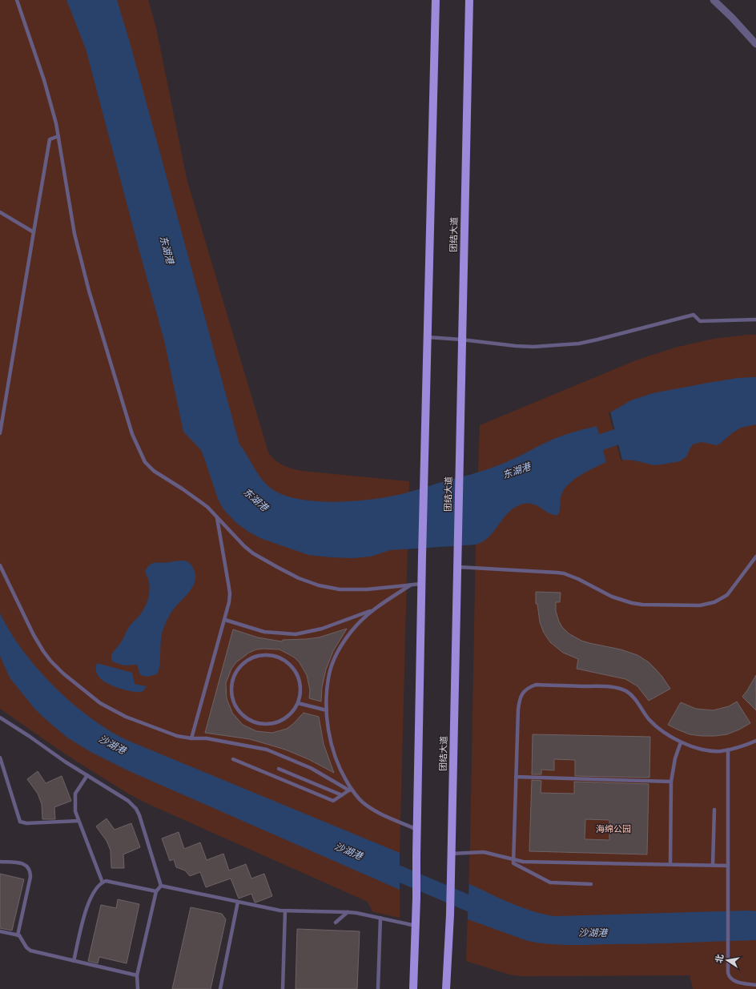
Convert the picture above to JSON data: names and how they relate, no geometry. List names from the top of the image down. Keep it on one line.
{"streets":{"main road":["团结大道"]},"water":["东湖港","沙湖港"],"parks":["海绵公园"],"north":"left"}
